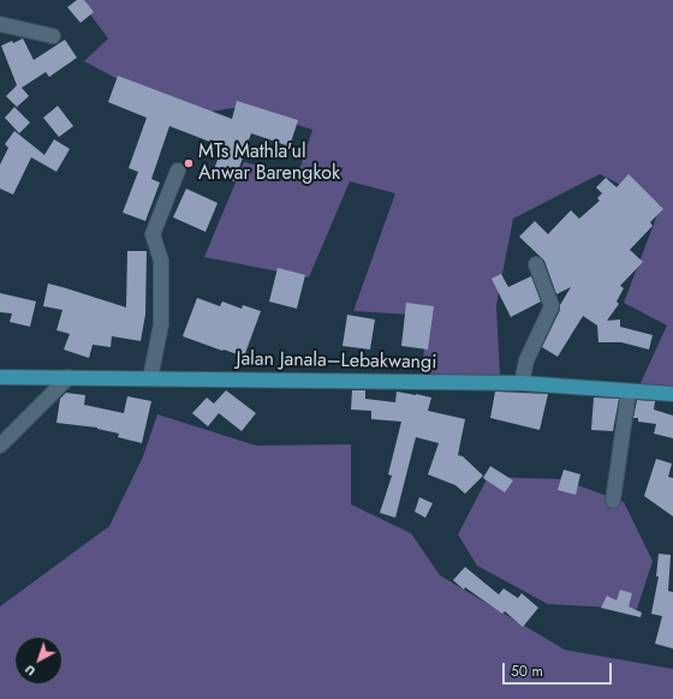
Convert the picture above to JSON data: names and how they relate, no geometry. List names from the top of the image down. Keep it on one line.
{"streets":{"main road":["Jalan Janala–Lebakwangi"]},"places":["MTs Mathla'ul Anwar Barengkok"],"scale_bar":"50 m","north":"bottom left"}
